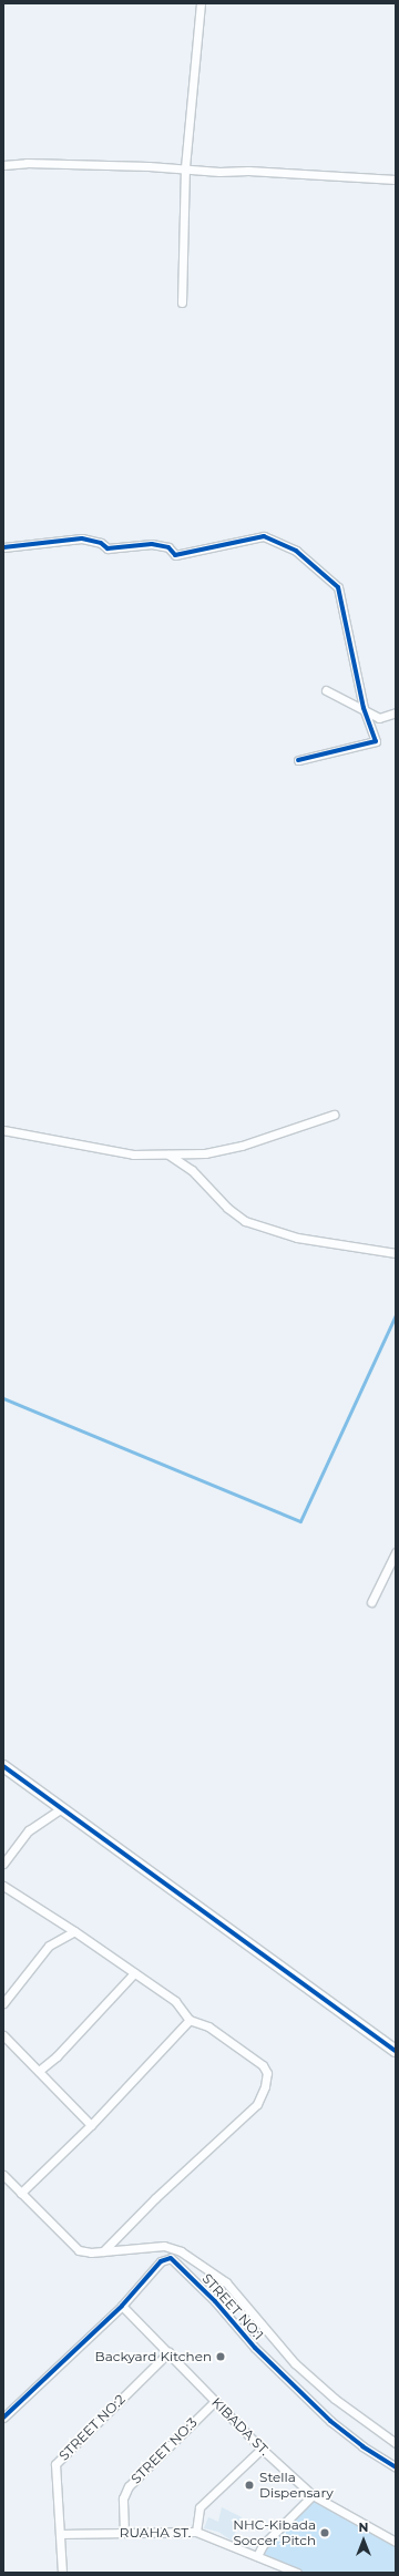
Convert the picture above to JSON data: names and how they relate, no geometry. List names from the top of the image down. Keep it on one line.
{"streets":{"street":["STREET NO:1","KIBADA ST.","STREET NO:2","STREET NO:3","RUAHA ST."]},"crossings":[["STREET NO:1","KIBADA ST."],["KIBADA ST.","STREET NO:2"],["KIBADA ST.","STREET NO:3"],["STREET NO:2","RUAHA ST."],["STREET NO:3","RUAHA ST."]],"places":["Backyard Kitchen","Stella Dispensary","NHC-Kibada Soccer Pitch"],"north":"top"}
